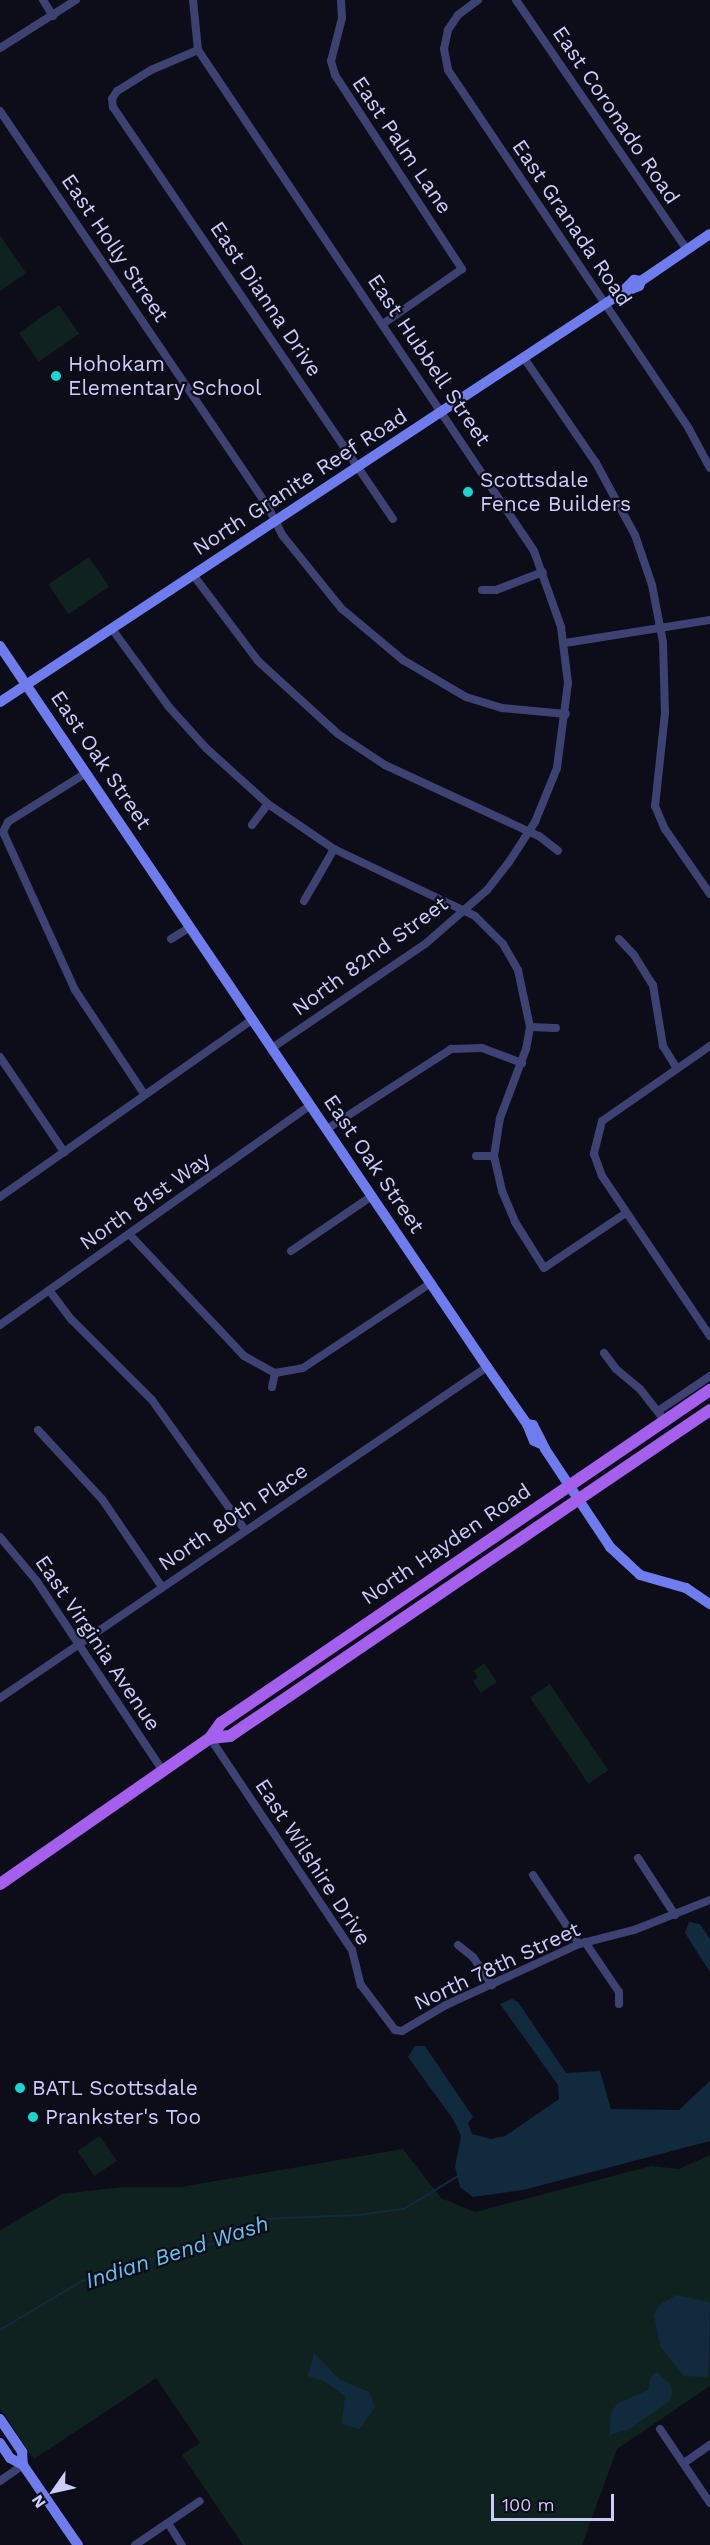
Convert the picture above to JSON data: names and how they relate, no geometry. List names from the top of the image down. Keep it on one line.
{"streets":{"main road":["North Hayden Road"],"street":["East Coronado Road","East Palm Lane","East Granada Road","East Holly Street","East Dianna Drive","East Hubbell Street","North Granite Reef Road","East Oak Street","North 82nd Street","North 81st Way","North 80th Place","East Virginia Avenue","East Wilshire Drive","North 78th Street"]},"crossings":[["East Coronado Road","North Granite Reef Road"],["East Palm Lane","East Hubbell Street"],["East Granada Road","North Granite Reef Road"],["East Holly Street","East Hubbell Street"],["East Holly Street","North Granite Reef Road"],["East Dianna Drive","East Hubbell Street"],["East Dianna Drive","North Granite Reef Road"],["East Hubbell Street","North Granite Reef Road"],["East Hubbell Street","North 82nd Street"],["North Granite Reef Road","East Oak Street"],["East Oak Street","North 82nd Street"],["East Oak Street","North 81st Way"],["East Oak Street","North 80th Place"],["East Oak Street","North Hayden Road"],["North 80th Place","East Virginia Avenue"],["North Hayden Road","East Virginia Avenue"],["North Hayden Road","East Wilshire Drive"],["East Wilshire Drive","North 78th Street"]],"water":["Indian Bend Wash"],"places":["Hohokam Elementary School","Scottsdale Fence Builders","BATL Scottsdale","Prankster's Too"],"scale_bar":"100 m","north":"bottom left"}
